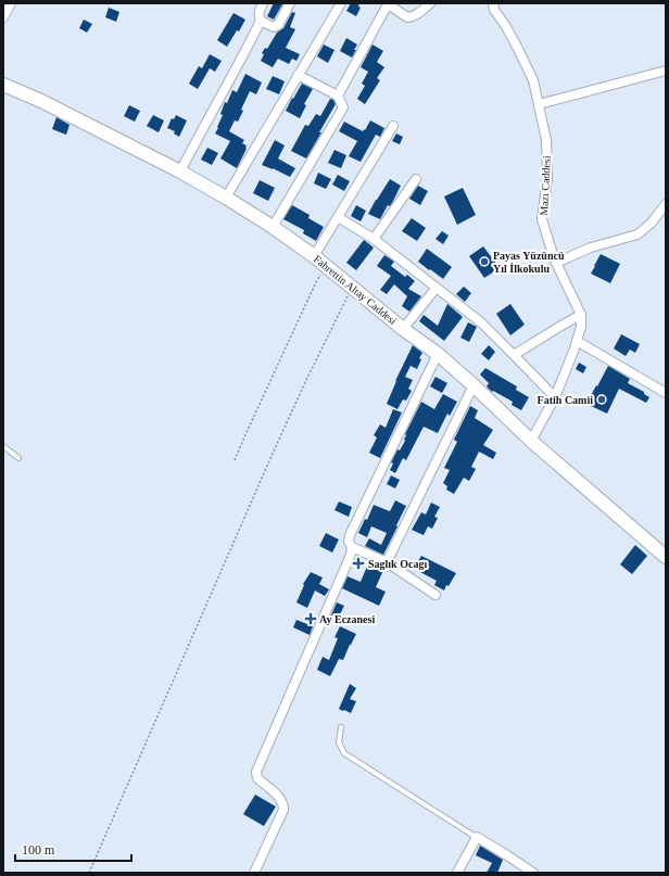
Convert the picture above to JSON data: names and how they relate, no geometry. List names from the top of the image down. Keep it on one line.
{"streets":{"street":["Mazı Caddesi","Fahrettin Altay Caddesi"]},"places":{"other":["Payas Yüzüncü Yıl İlkokulu","Fatih Camii"],"health":["Saglık Ocagı","Ay Eczanesi"]},"scale_bar":"100 m"}
